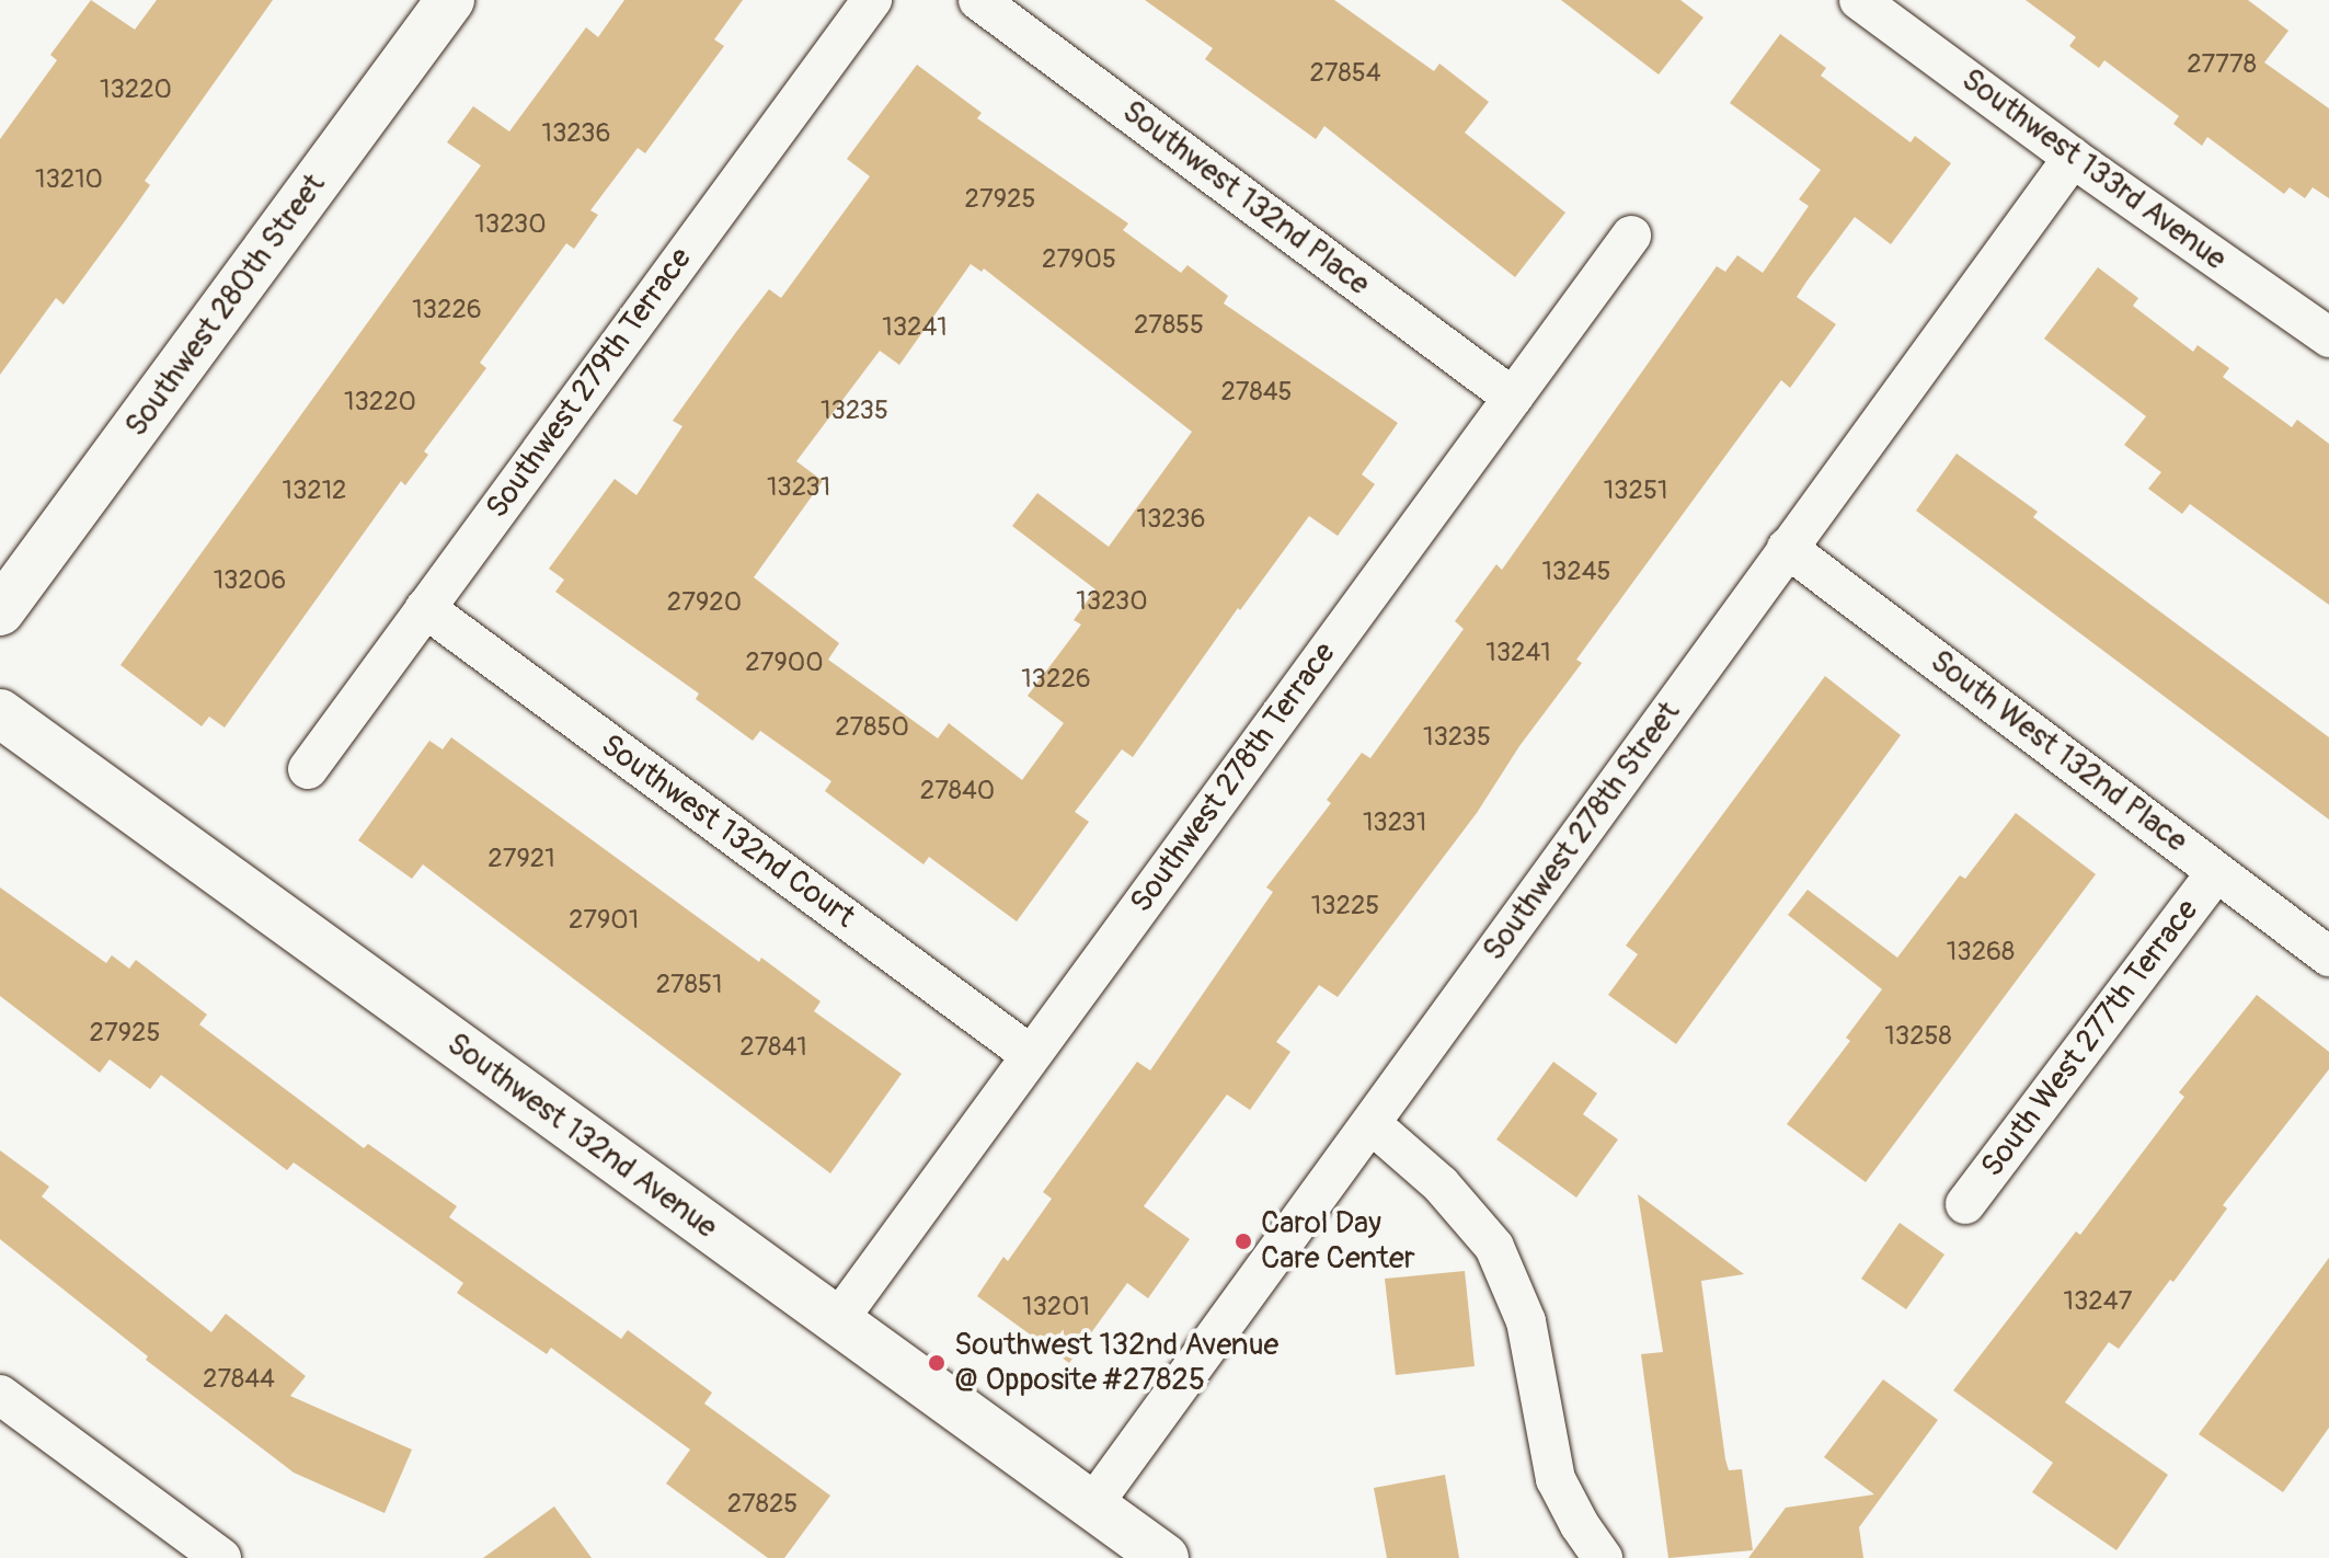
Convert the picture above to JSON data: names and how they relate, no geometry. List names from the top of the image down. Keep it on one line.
{"streets":{"street":["Southwest 133rd Avenue","Southwest 132nd Place","Southwest 280th Street","Southwest 279th Terrace","South West 132nd Place","Southwest 278th Terrace","Southwest 132nd Court","Southwest 278th Street","South West 277th Terrace","Southwest 132nd Avenue"]},"crossings":[["Southwest 133rd Avenue","Southwest 278th Street"],["Southwest 132nd Place","Southwest 278th Terrace"],["Southwest 279th Terrace","Southwest 132nd Court"],["South West 132nd Place","Southwest 278th Street"],["South West 132nd Place","South West 277th Terrace"],["Southwest 278th Terrace","Southwest 132nd Court"],["Southwest 278th Terrace","Southwest 132nd Avenue"],["Southwest 278th Street","Southwest 132nd Avenue"]],"places":["Carol Day Care Center","Southwest 132nd Avenue @ Opposite #27825"],"house_numbers":["27778","27854","13220","13236","13210","27925","13230","27905","13226","27855","13241","27845","13220","13235","13231","13212","13251","13236","13245","13206","13230","27920","13241","27900","13226","27850","13235","27840","13231","27921","13225","27901","13268","27851","27925","13258","27841","13247","13201","27844","27825"]}
